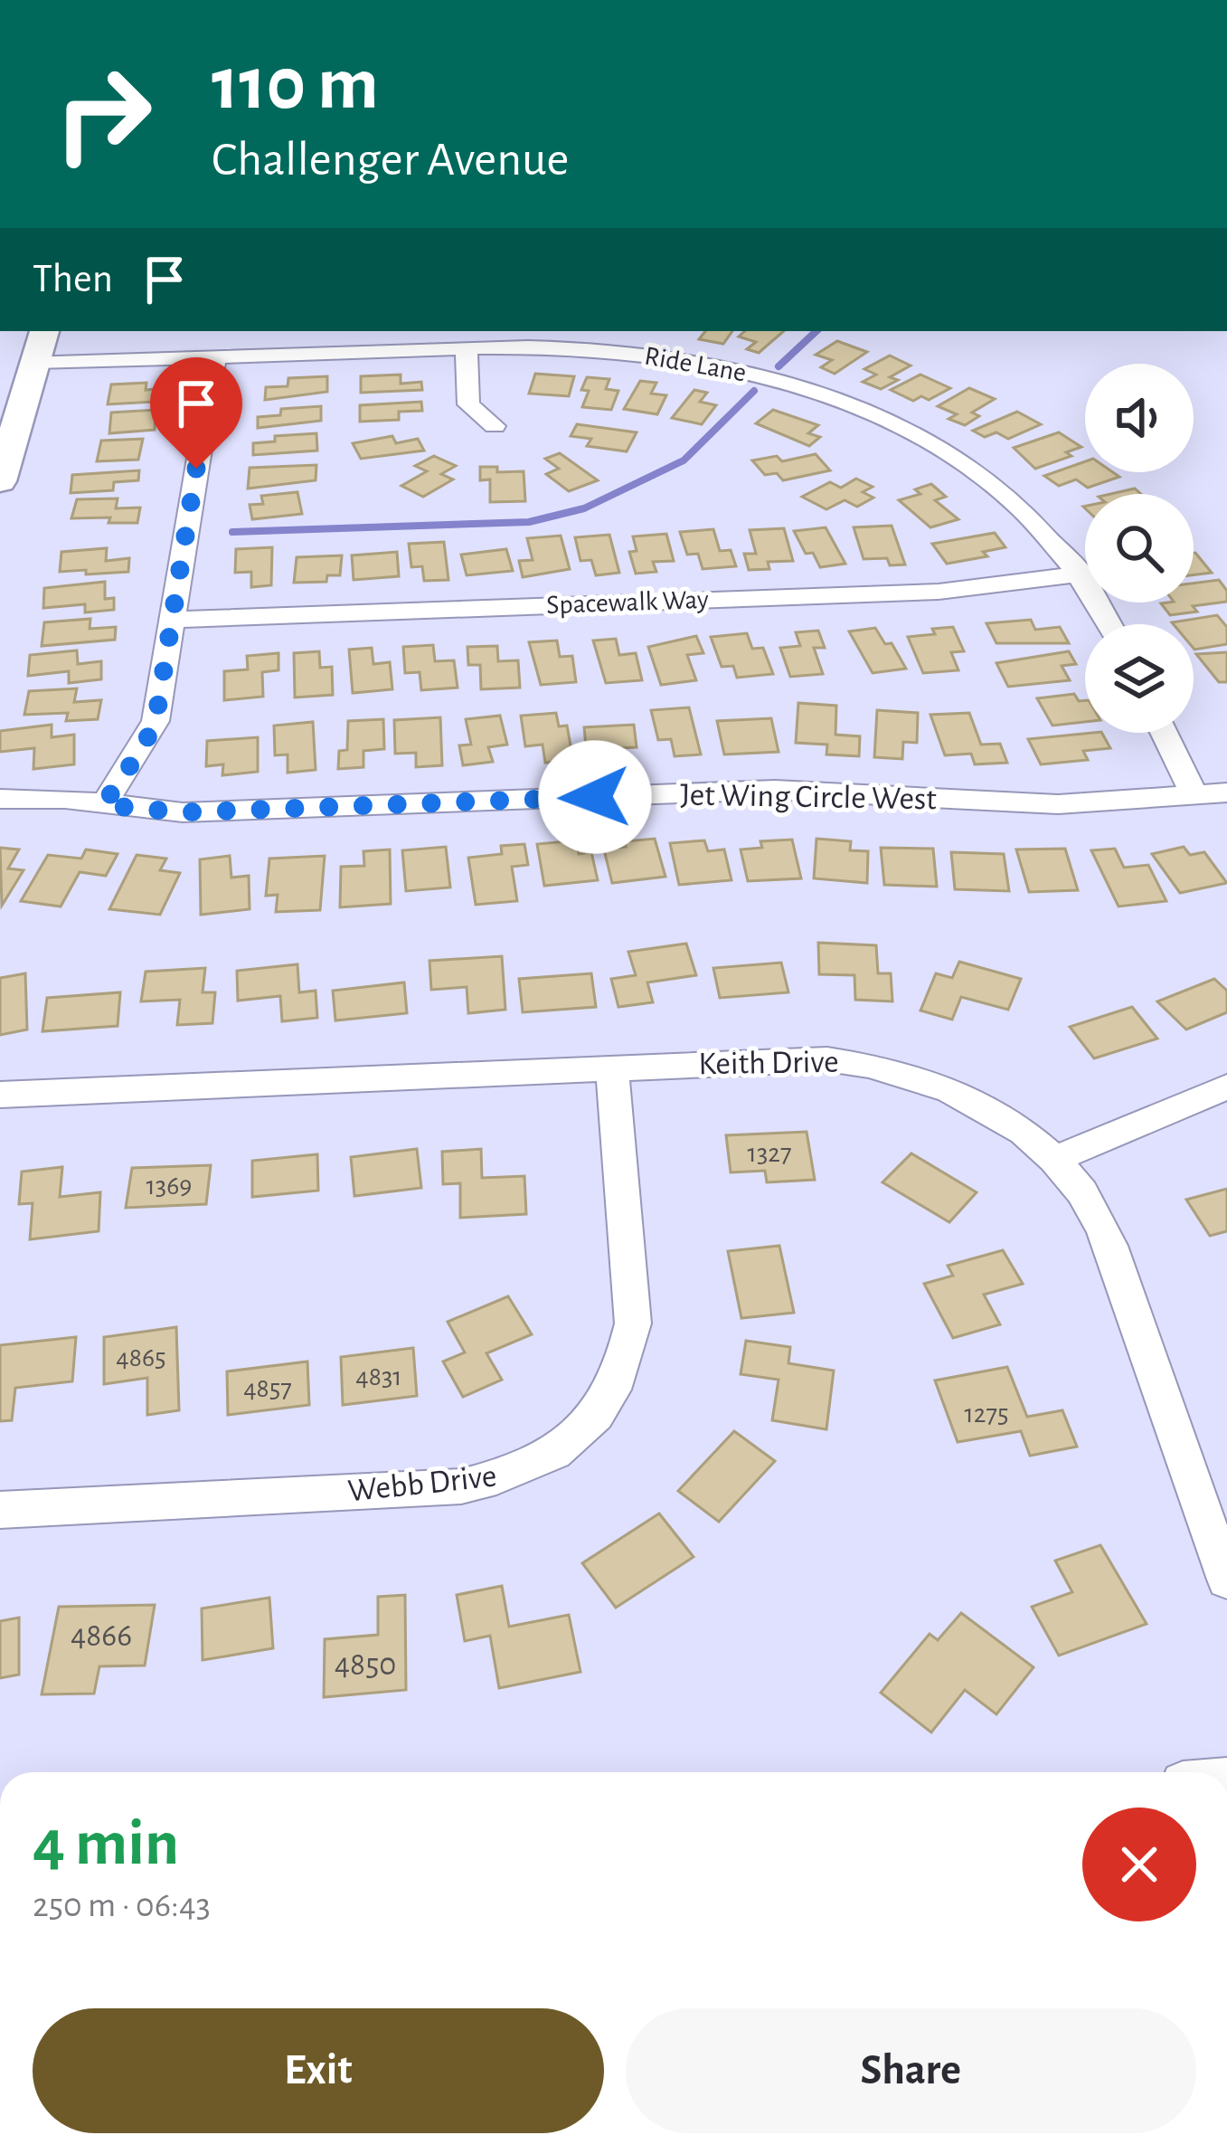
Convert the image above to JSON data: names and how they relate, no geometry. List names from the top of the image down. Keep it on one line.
{"streets":{"street":["Ride Lane","Spacewalk Way","Jet Wing Circle West","Keith Drive","Webb Drive"]},"crossings":[["Ride Lane","Spacewalk Way"],["Keith Drive","Webb Drive"]],"house_numbers":["1327","1369","4865","4831","4857","1275","4866","4850"],"page":{"turn":["110 m","Challenger Avenue"],"then":"Then","heading":["4 min","250 m · 06:43"],"buttons":["Exit","Share"]}}
